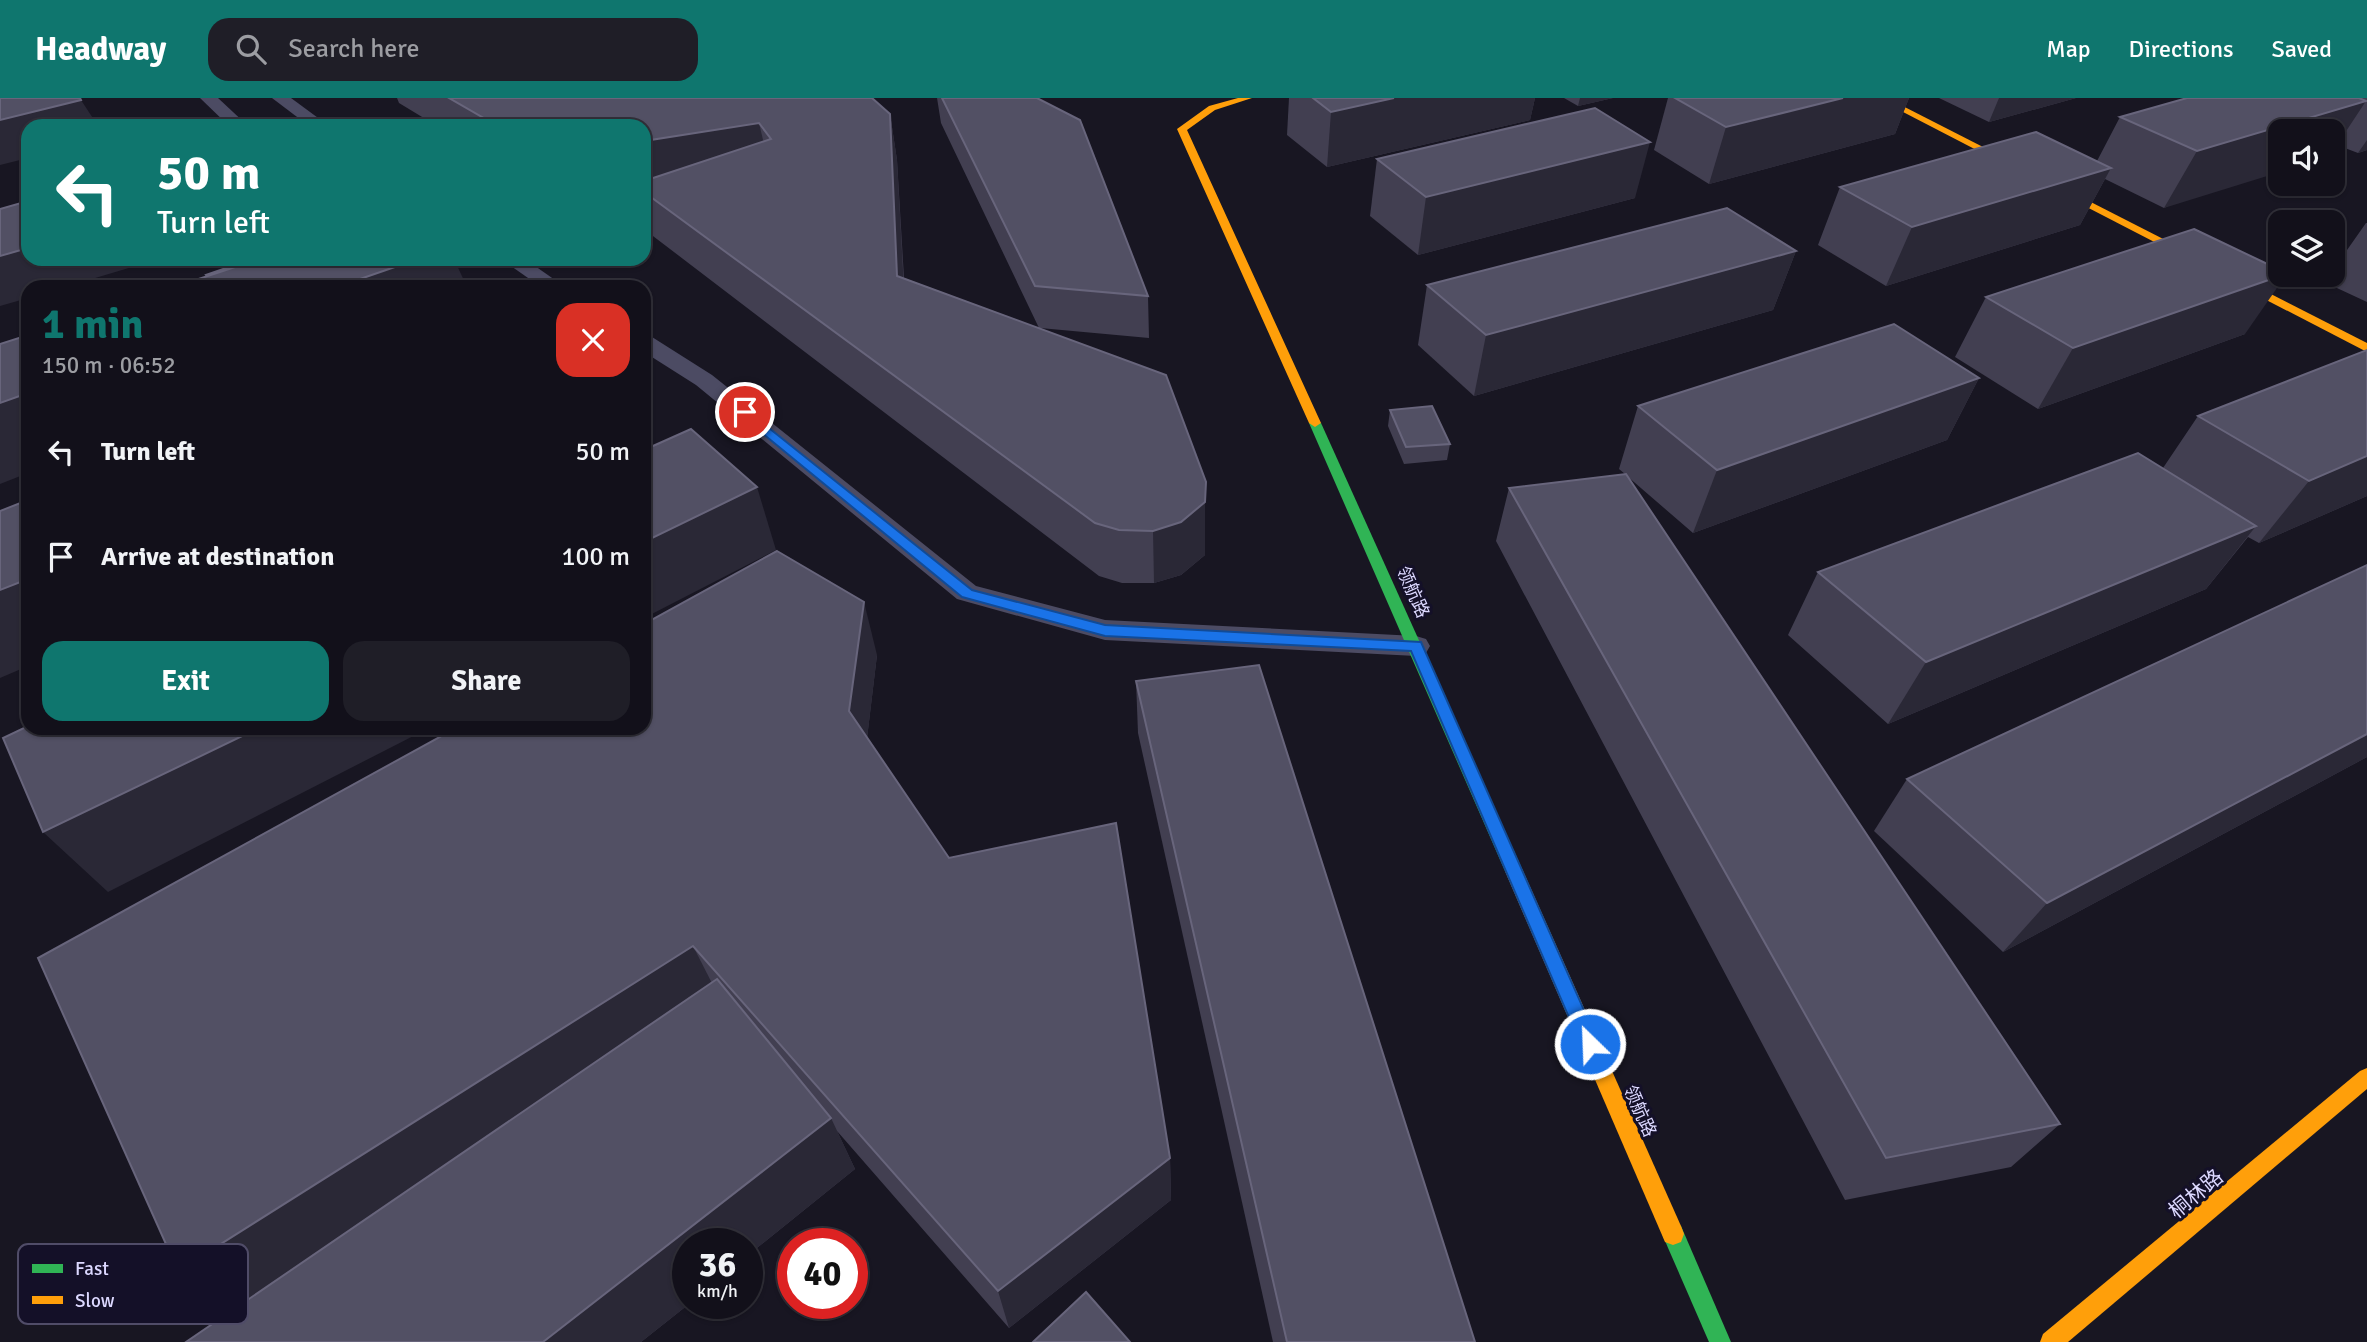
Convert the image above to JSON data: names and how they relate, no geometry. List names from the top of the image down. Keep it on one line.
{"streets":{"street":["领航路","桐林路"]},"legend":["Fast","Slow"],"page":{"header":"Headway","search":"Search here","nav":["Map","Directions","Saved"],"turn":["50 m","Turn left"],"heading":["1 min","150 m · 06:52"],"list":[{"name":"Turn left","value":"50 m"},{"name":"Arrive at destination","value":"100 m"}],"buttons":["Exit","Share"],"speed":"36 km/h","limit":"40"}}
